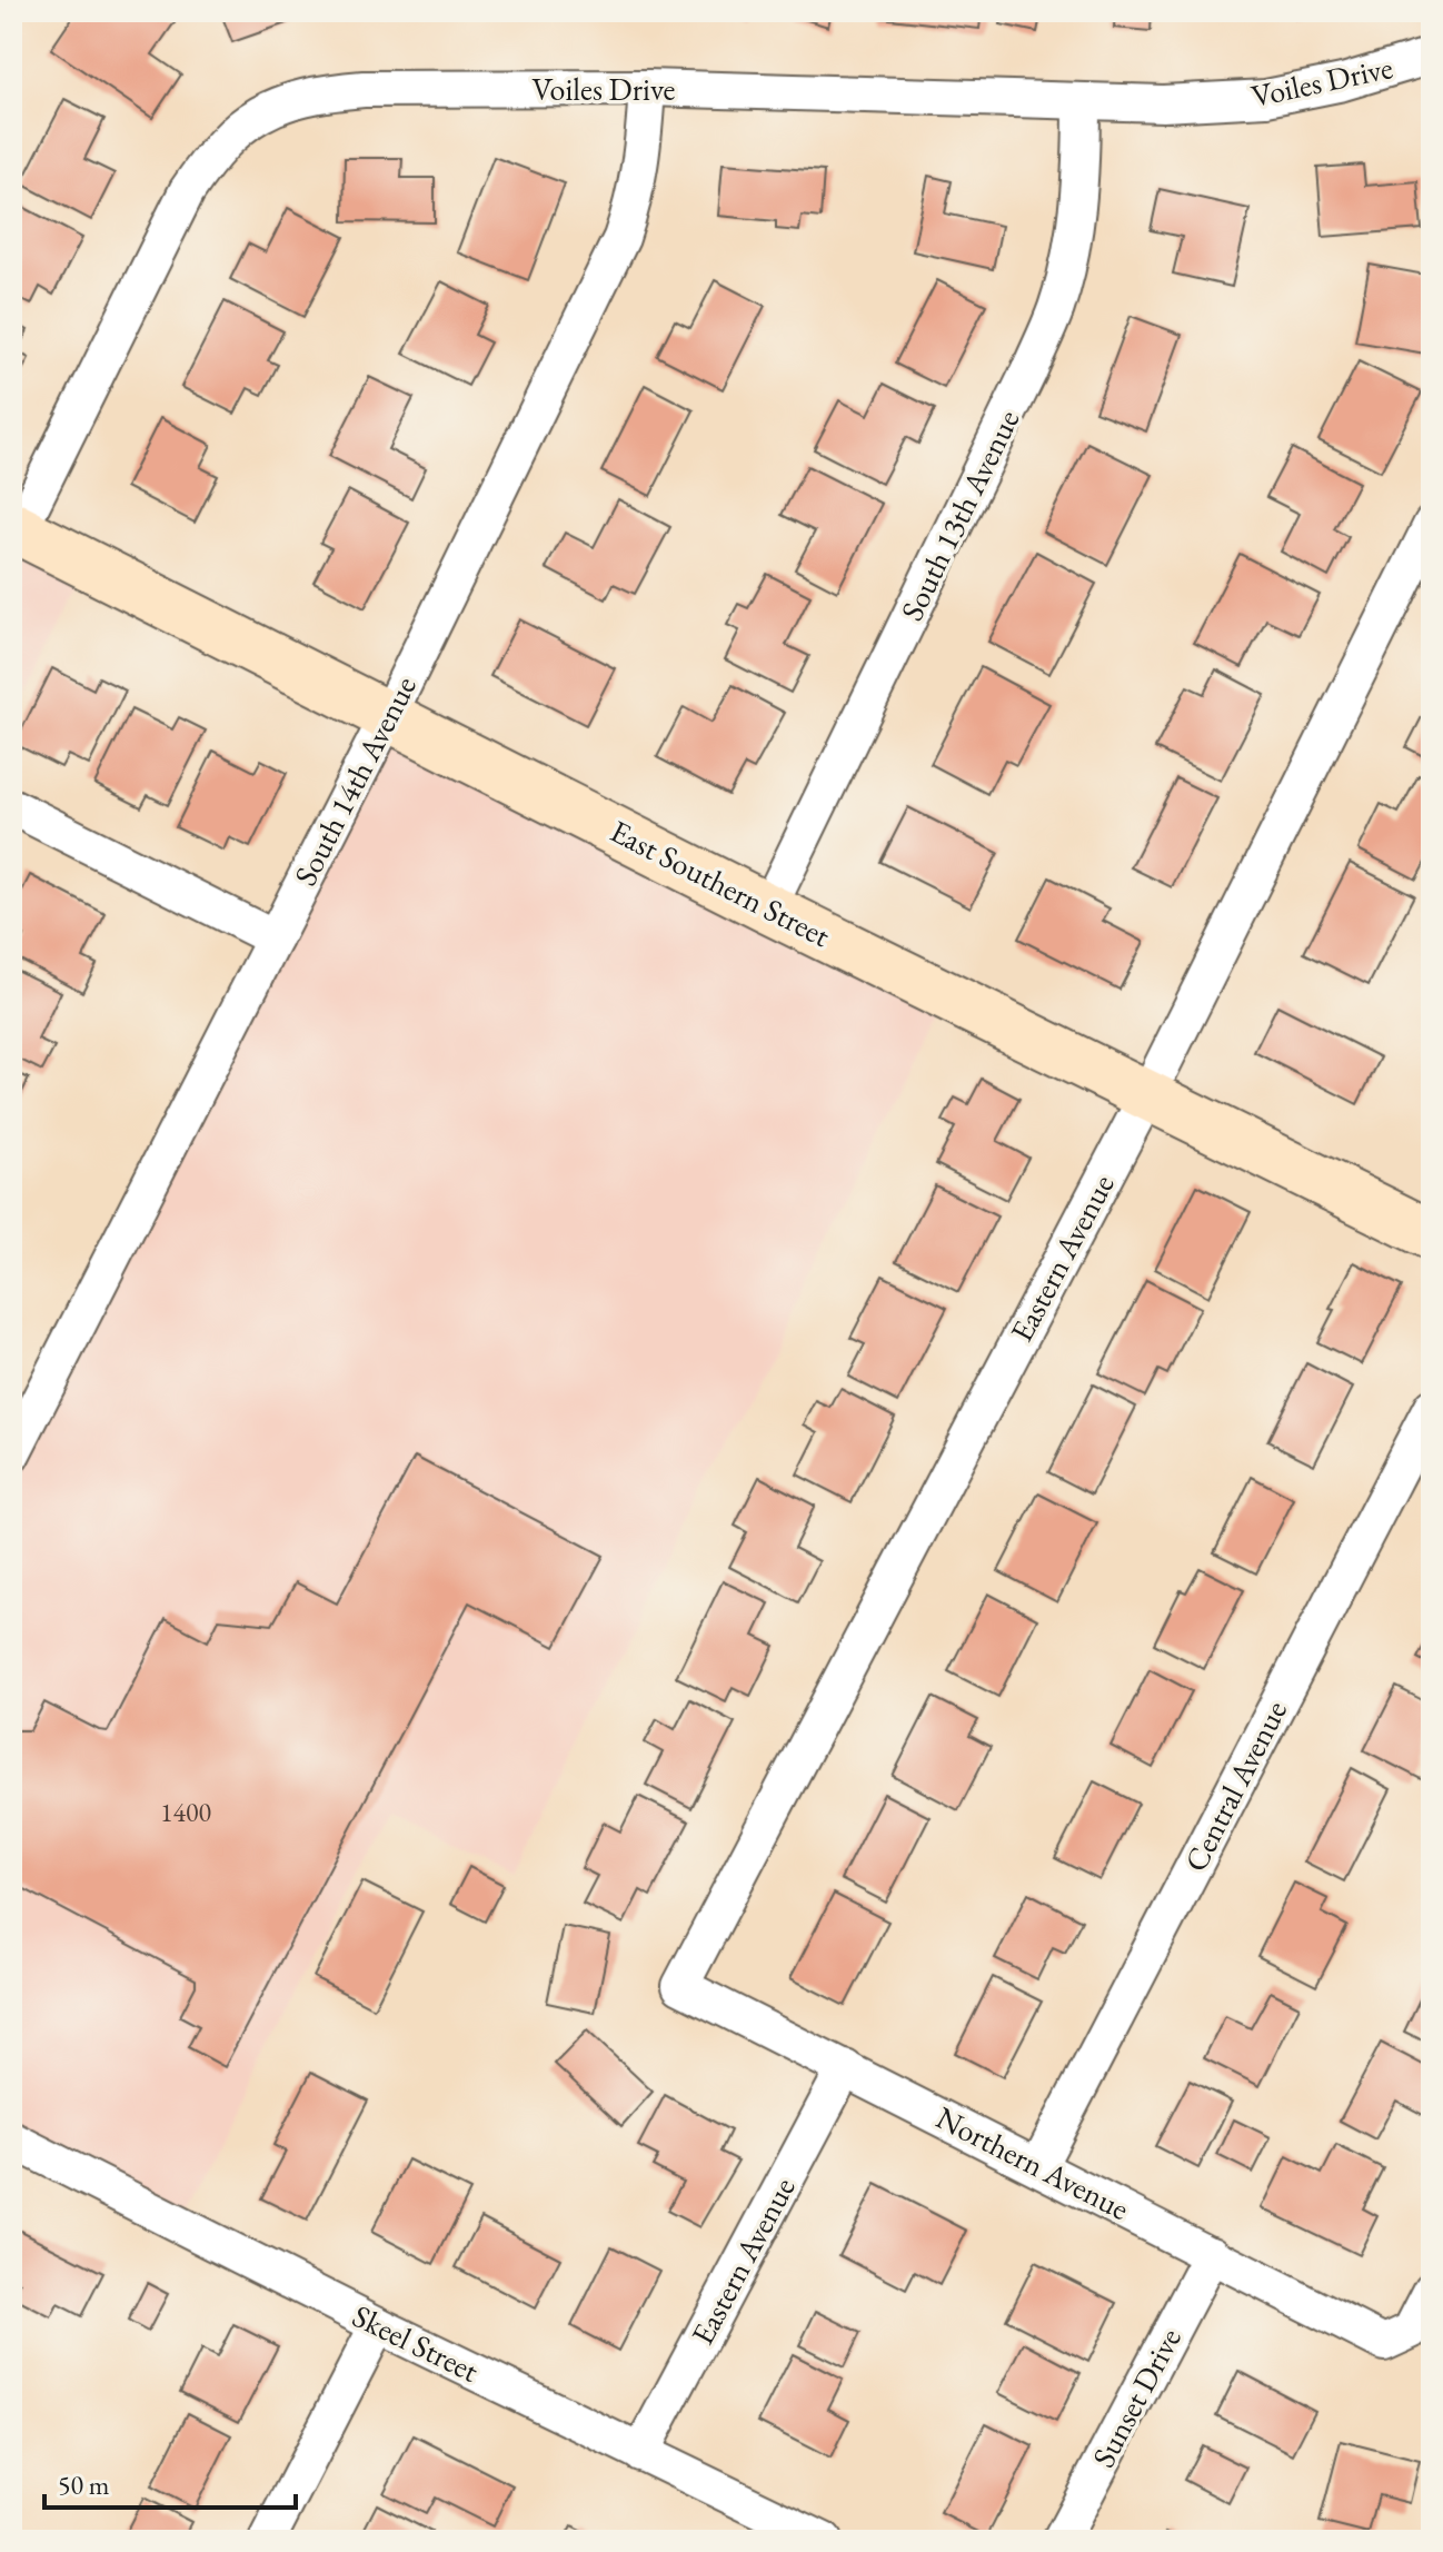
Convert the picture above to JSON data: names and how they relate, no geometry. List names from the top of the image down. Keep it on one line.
{"streets":{"street":["Voiles Drive","South 13th Avenue","South 14th Avenue","East Southern Street","Eastern Avenue","Central Avenue","Northern Avenue","Skeel Street","Sunset Drive"]},"crossings":[["Voiles Drive","South 13th Avenue"],["Voiles Drive","South 14th Avenue"],["Voiles Drive","East Southern Street"],["South 13th Avenue","East Southern Street"],["South 14th Avenue","East Southern Street"],["East Southern Street","Eastern Avenue"],["Eastern Avenue","Northern Avenue"],["Eastern Avenue","Skeel Street"],["Central Avenue","Northern Avenue"],["Northern Avenue","Sunset Drive"]],"house_numbers":["1400"],"scale_bar":"50 m"}
